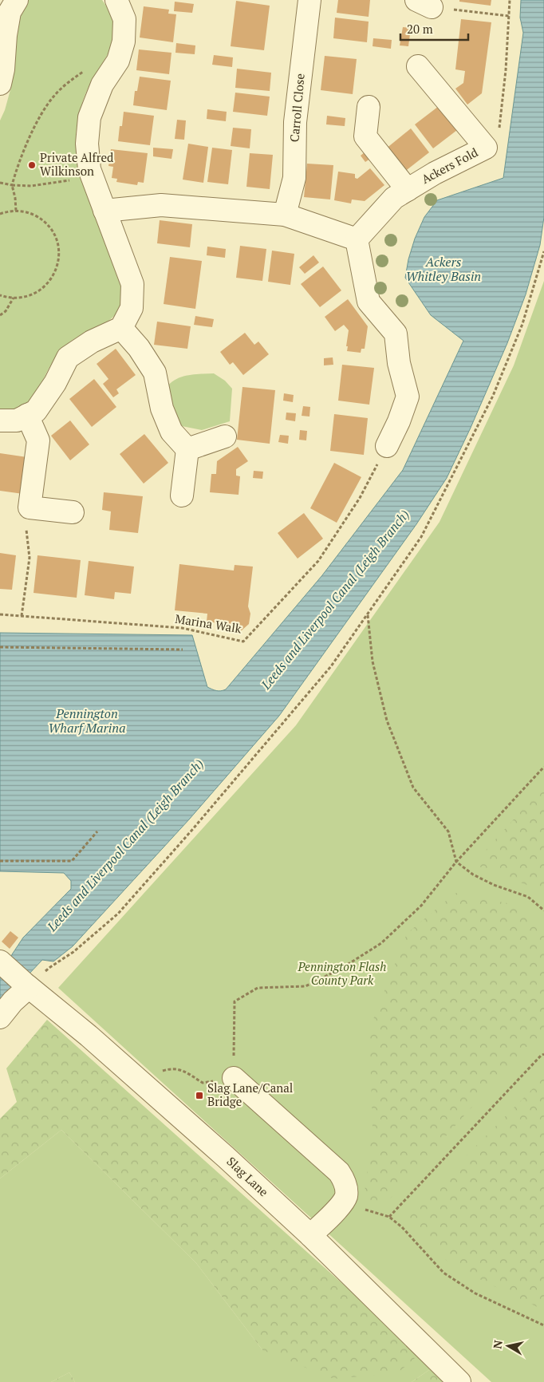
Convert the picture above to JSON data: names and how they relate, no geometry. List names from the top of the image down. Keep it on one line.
{"streets":{"street":["Carroll Close","Ackers Fold","Slag Lane"],"path":["Marina Walk"]},"water":["Ackers Whitley Basin","Leeds and Liverpool Canal (Leigh Branch)","Pennington Wharf Marina"],"parks":["Pennington Flash County Park"],"places":{"other":["Private Alfred Wilkinson"],"transit":["Slag Lane/Canal Bridge"]},"scale_bar":"20 m","north":"left"}
